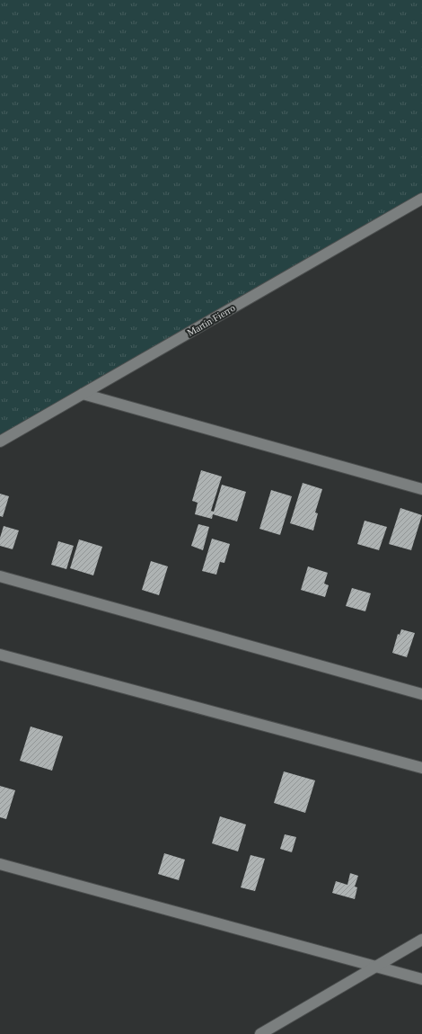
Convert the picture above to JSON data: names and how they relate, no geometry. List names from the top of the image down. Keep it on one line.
{"streets":{"street":["Martín Fierro"]}}
